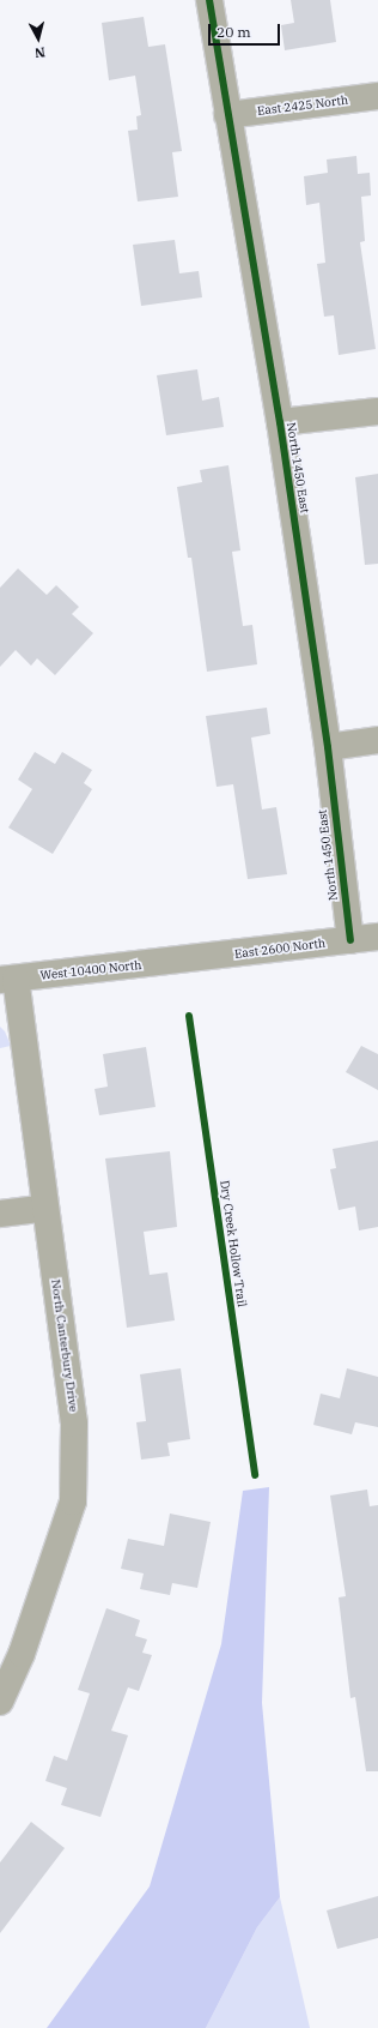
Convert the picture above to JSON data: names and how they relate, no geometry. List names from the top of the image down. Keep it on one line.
{"streets":{"street":["East 2425 North","North 1450 East","East 2600 North","West 10400 North","North Canterbury Drive"],"cycle path":["Dry Creek Hollow Trail"]},"crossings":[["East 2425 North","North 1450 East"],["North 1450 East","East 2600 North"],["East 2600 North","West 10400 North"],["West 10400 North","North Canterbury Drive"]],"scale_bar":"20 m","north":"bottom"}
